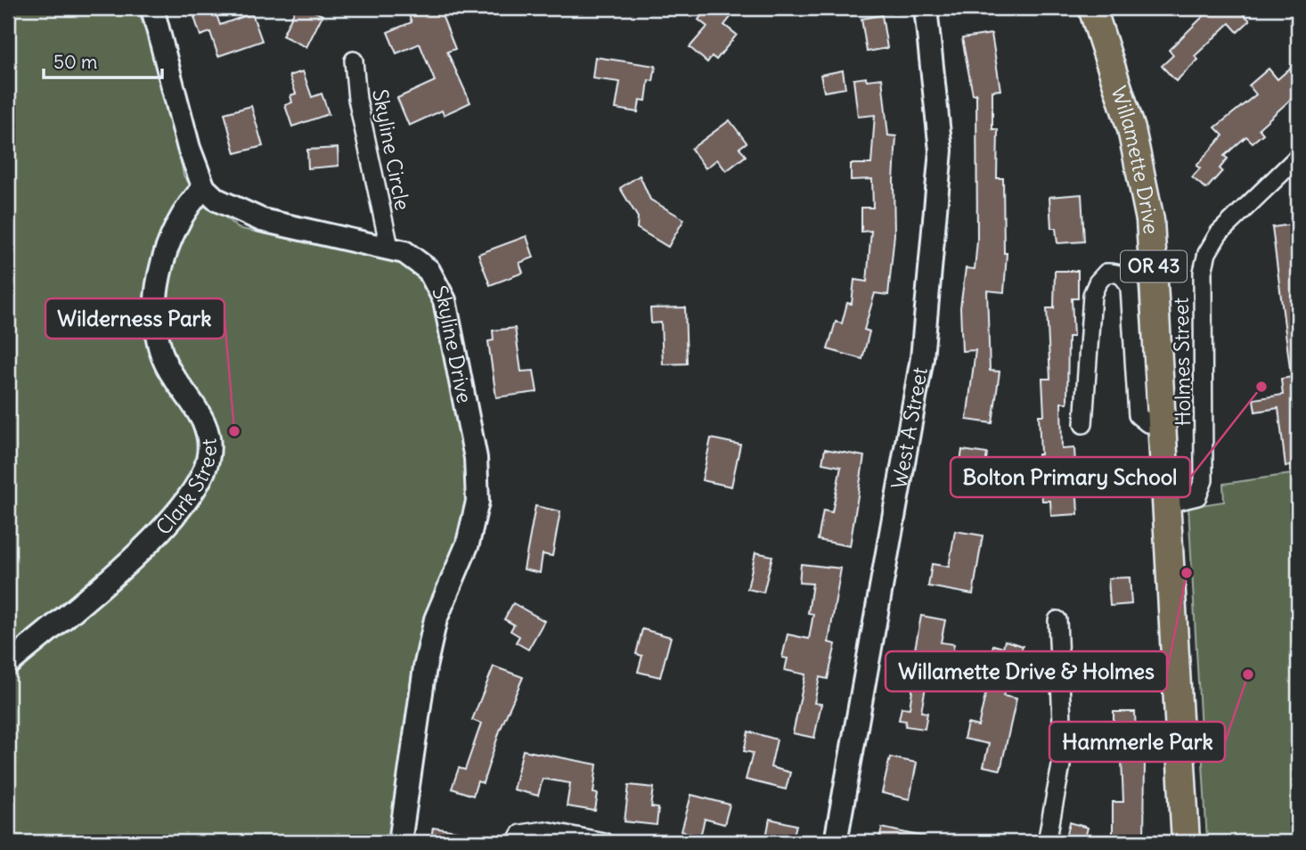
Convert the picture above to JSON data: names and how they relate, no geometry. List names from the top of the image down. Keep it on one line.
{"streets":{"main road":["Willamette Drive","OR 43"],"street":["Skyline Circle","Skyline Drive","Holmes Street","West A Street","Clark Street"]},"crossings":[["Skyline Circle","Skyline Drive"],["Willamette Drive","Holmes Street"],["Skyline Drive","Clark Street"]],"places":["Bolton Primary School","Wilderness Park","Willamette Drive & Holmes","Hammerle Park"],"scale_bar":"50 m"}
